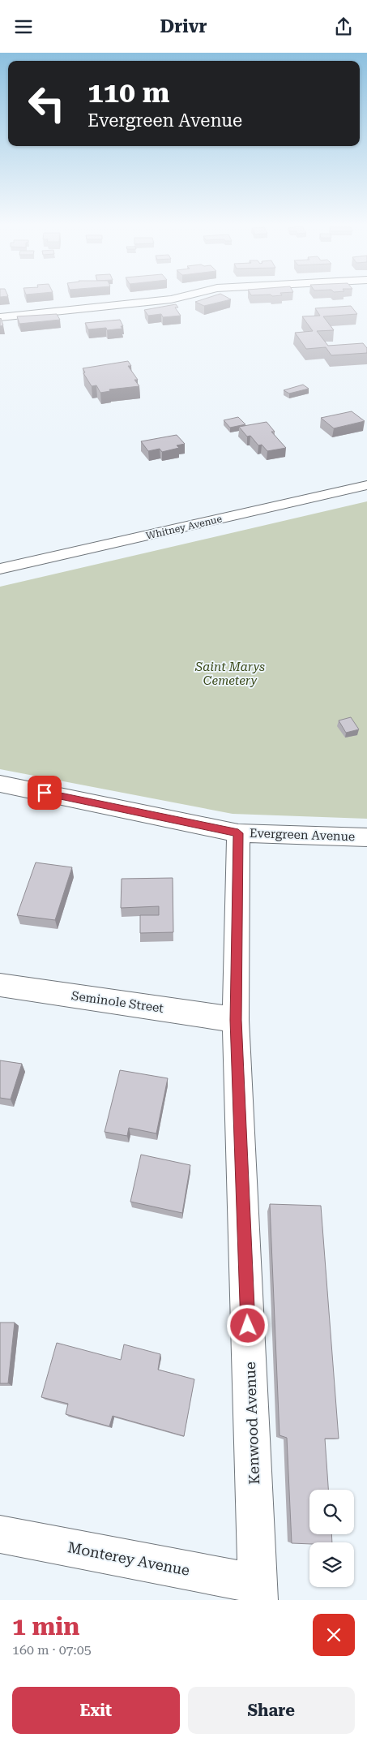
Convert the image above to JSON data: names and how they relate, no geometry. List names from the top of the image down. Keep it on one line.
{"streets":{"main road":["Whitney Avenue","Evergreen Avenue","Seminole Street","Kenwood Avenue","Monterey Avenue"]},"crossings":[["Evergreen Avenue","Kenwood Avenue"],["Seminole Street","Kenwood Avenue"],["Kenwood Avenue","Monterey Avenue"]],"parks":["Saint Marys Cemetery"],"page":{"header":"Drivr","turn":["110 m","Evergreen Avenue"],"heading":["1 min","160 m · 07:05"],"buttons":["Exit","Share"]}}
